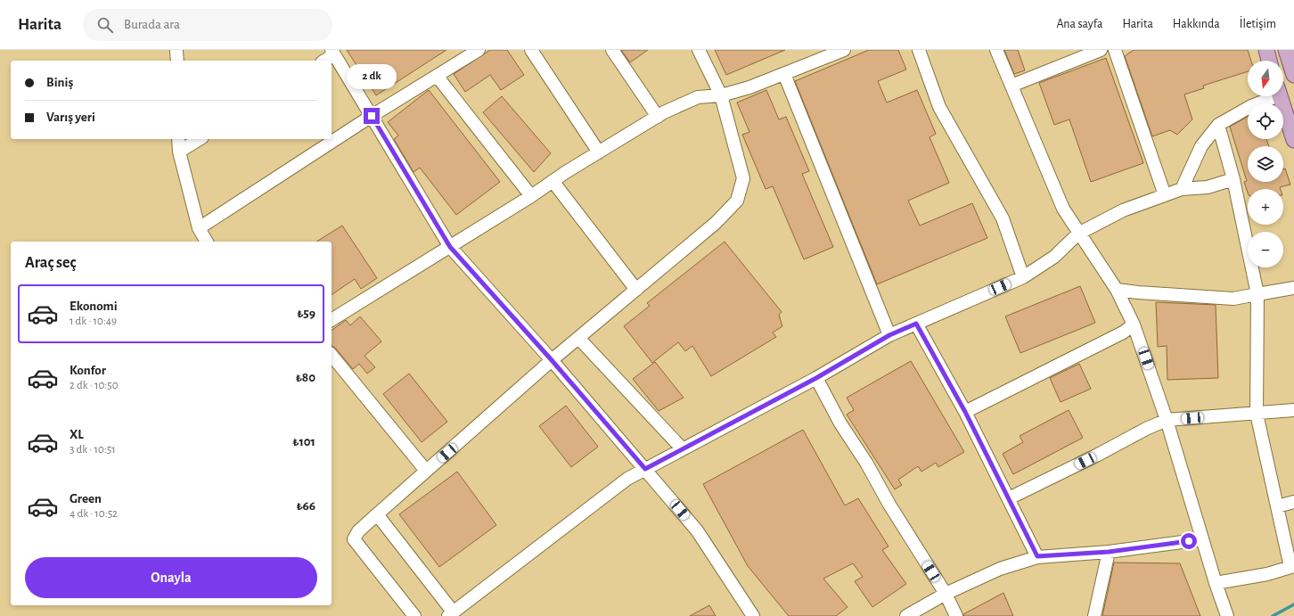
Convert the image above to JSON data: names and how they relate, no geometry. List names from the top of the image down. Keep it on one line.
{"north":"bottom","page":{"header":"Harita","search":"Burada ara","nav":["Ana sayfa","Harita","Hakkında","İletişim"],"map_buttons":["+","−"],"banner":["Biniş","Varış yeri"],"bubble":"2 dk","heading":"Araç seç","list":[{"name":"Ekonomi","note":"1 dk · 10:49","value":"₺59"},{"name":"Konfor","note":"2 dk · 10:50","value":"₺80"},{"name":"XL","note":"3 dk · 10:51","value":"₺101"},{"name":"Green","note":"4 dk · 10:52","value":"₺66"}],"buttons":"Onayla"}}
